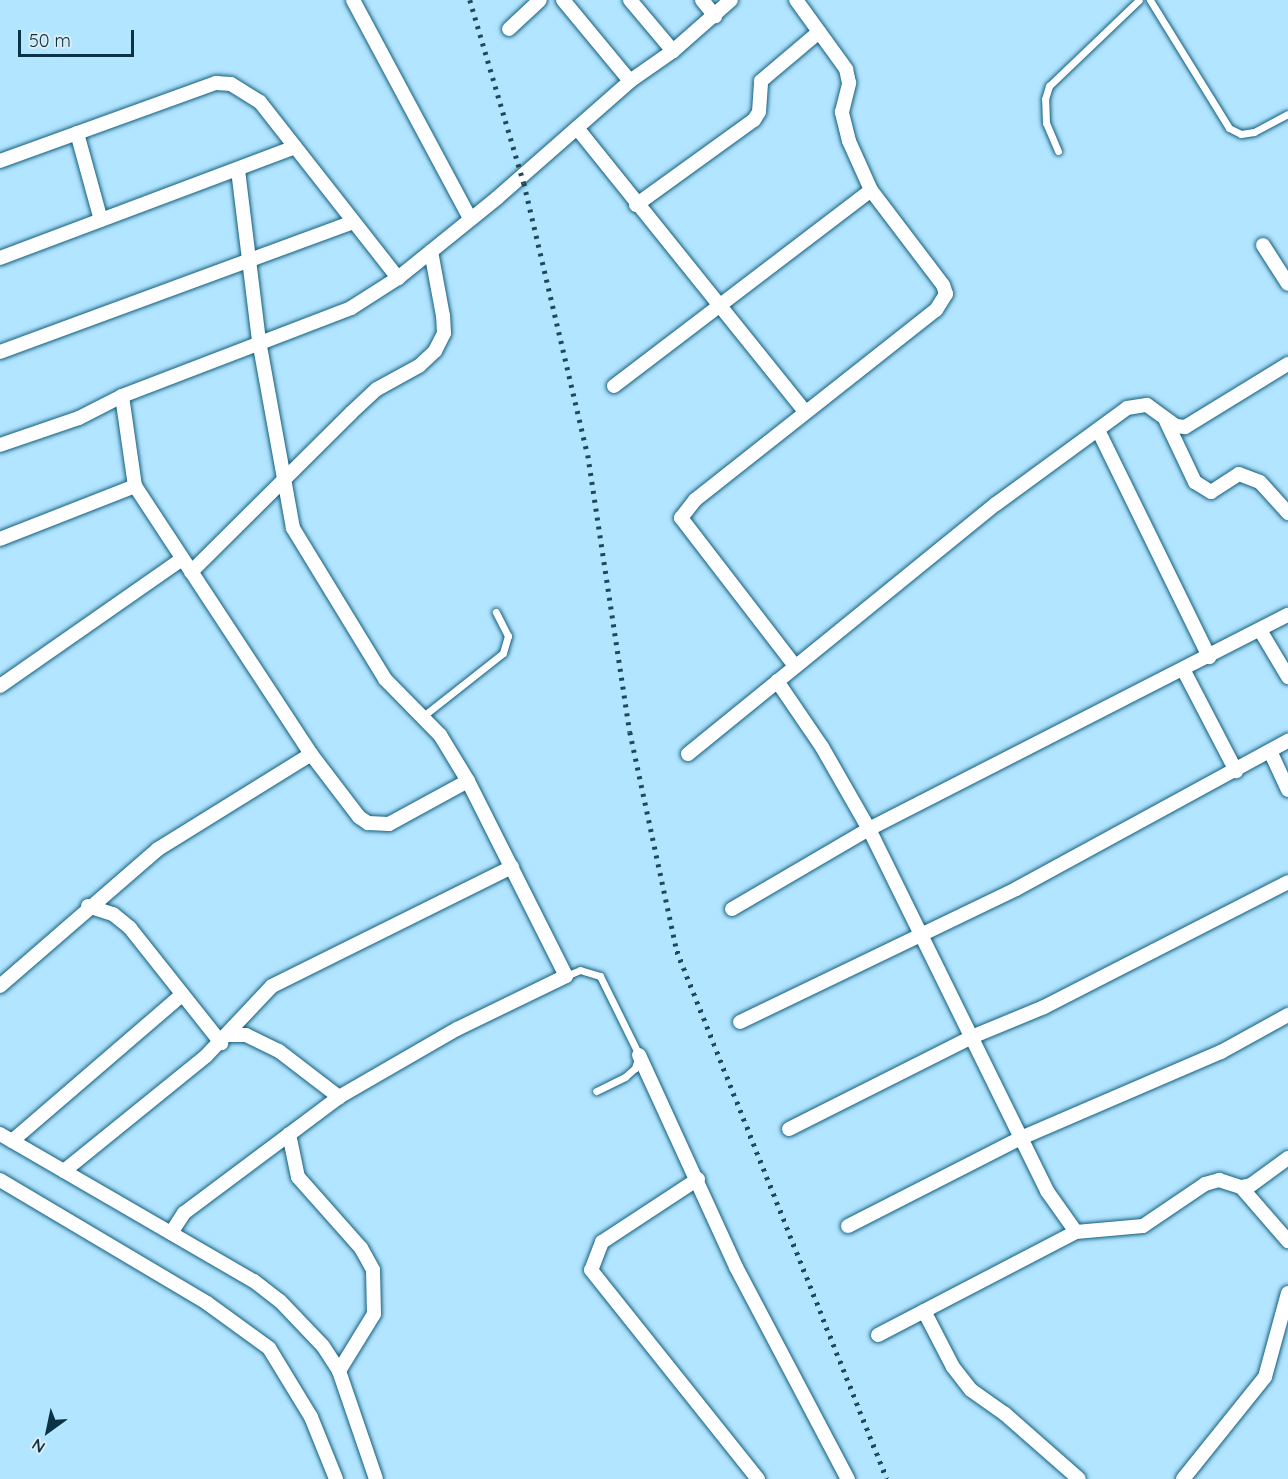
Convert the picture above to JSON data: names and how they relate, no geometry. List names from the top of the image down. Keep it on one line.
{"scale_bar":"50 m","north":"bottom left"}
